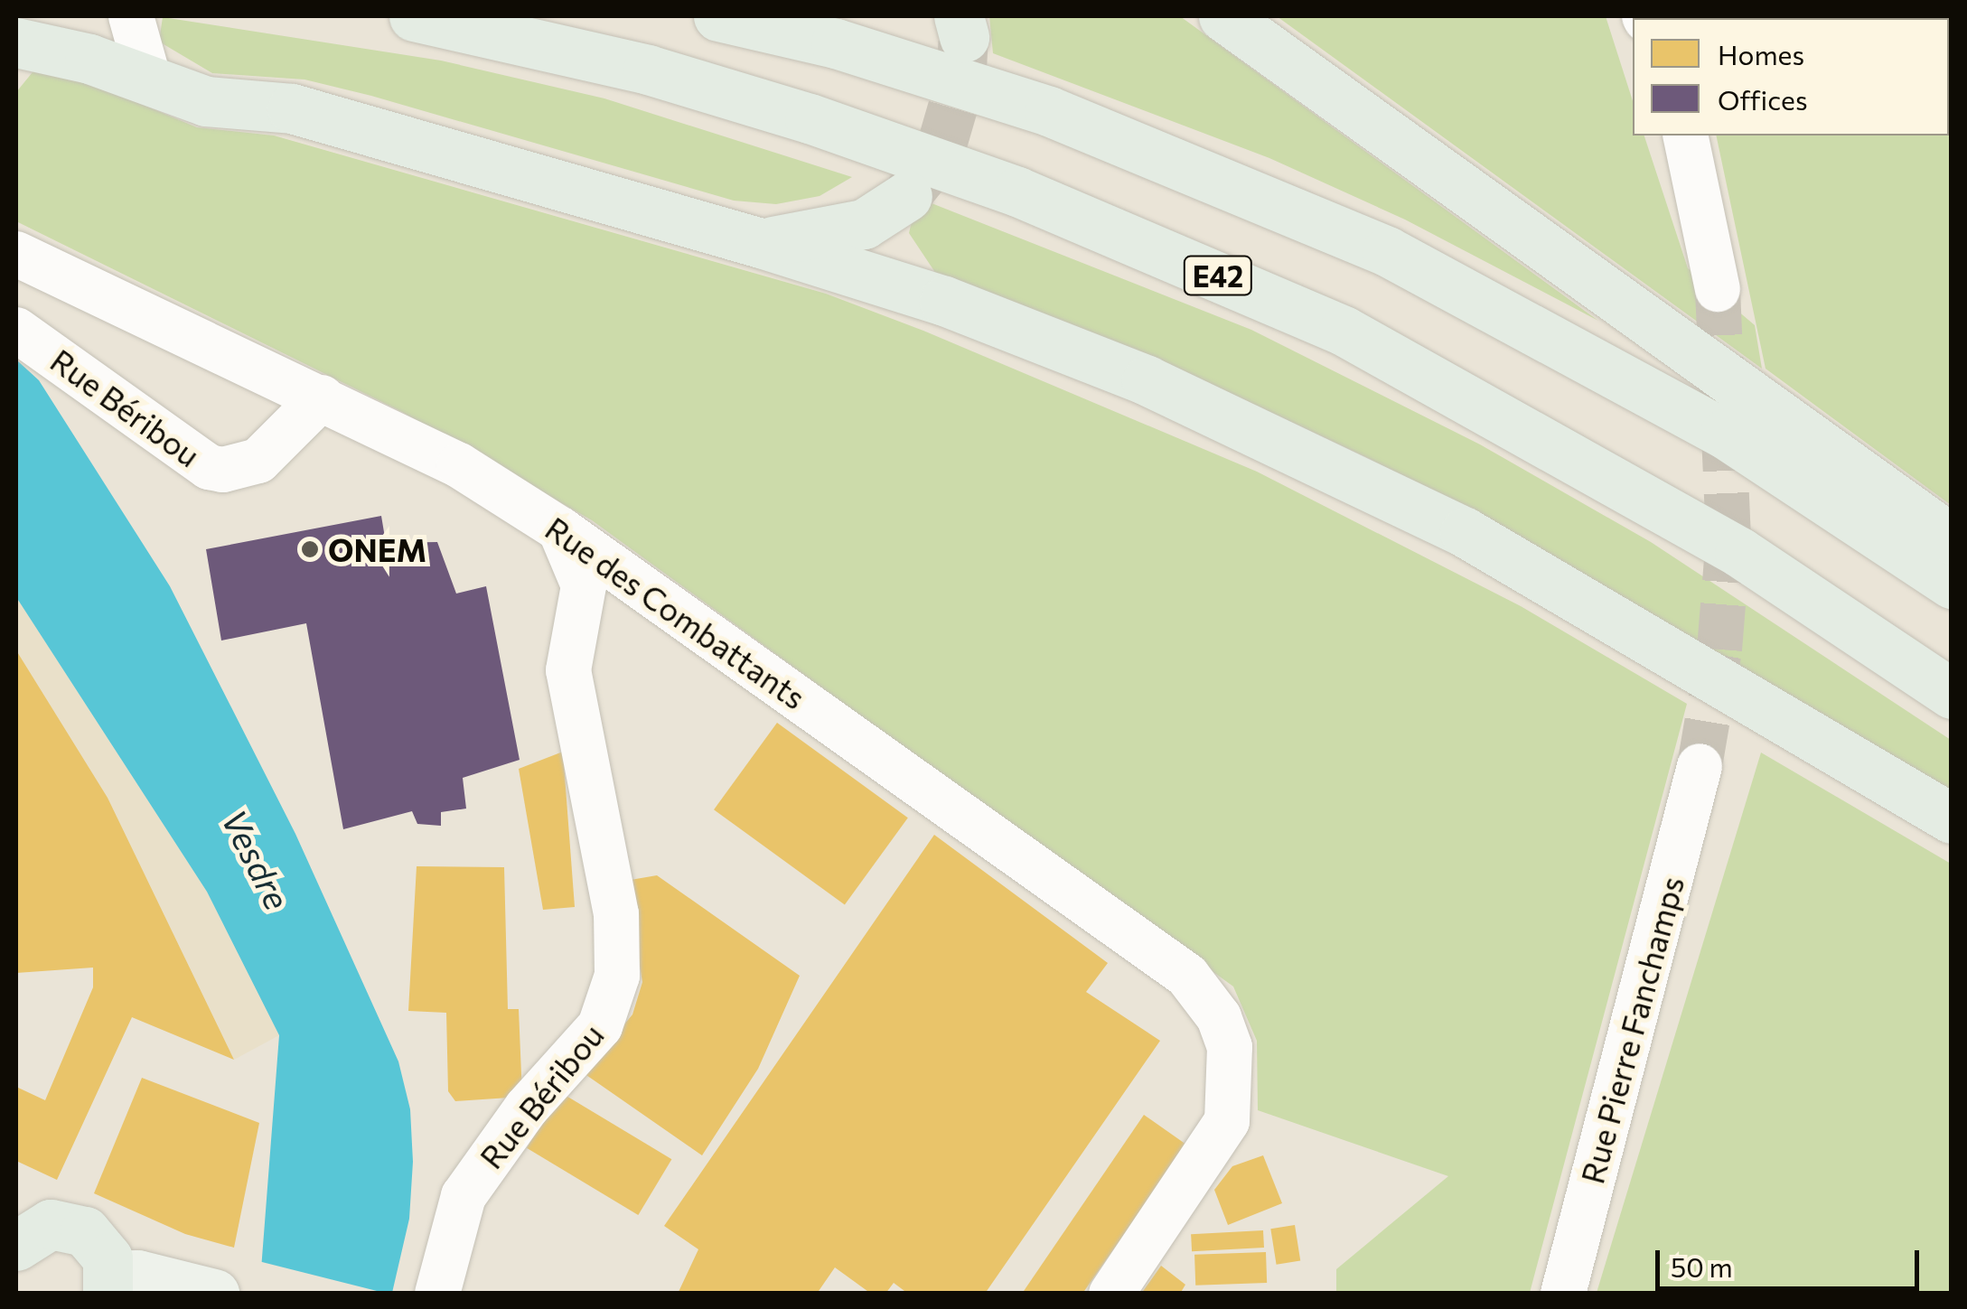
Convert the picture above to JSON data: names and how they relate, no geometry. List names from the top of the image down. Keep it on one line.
{"streets":{"highway":["E42"],"street":["Rue Béribou","Rue des Combattants","Rue Pierre Fanchamps"]},"crossings":[["Rue Béribou","Rue des Combattants"]],"water":["Vesdre"],"places":["ONEM"],"legend":["Homes","Offices"],"scale_bar":"50 m"}
